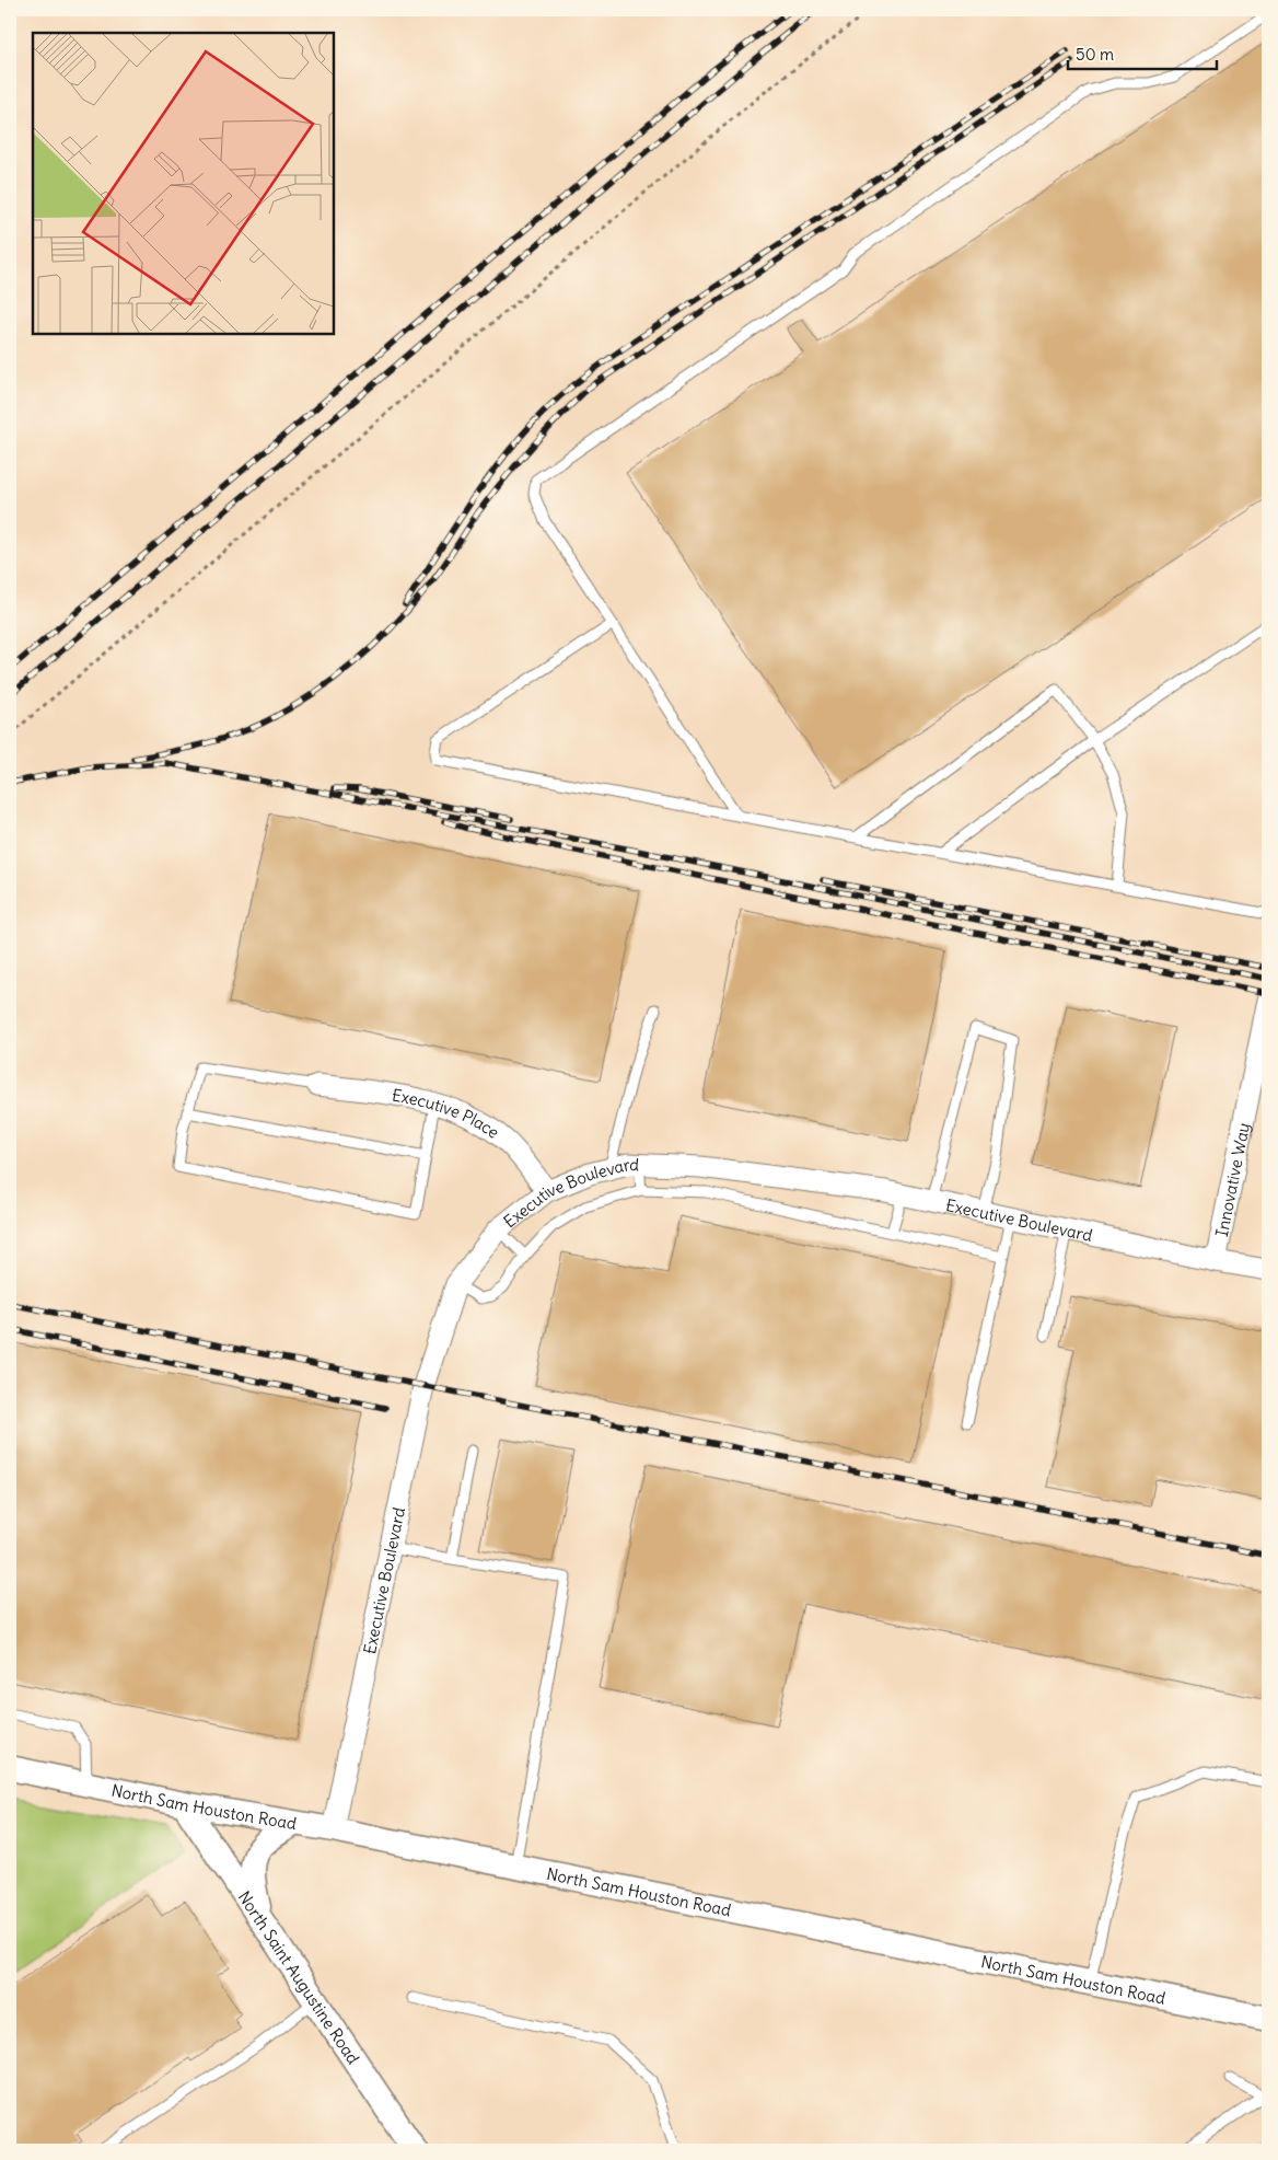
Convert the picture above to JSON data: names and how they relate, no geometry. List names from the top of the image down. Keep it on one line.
{"streets":{"street":["Executive Place","Innovative Way","Executive Boulevard","North Sam Houston Road","North Saint Augustine Road"]},"crossings":[["Executive Place","Executive Boulevard"],["Innovative Way","Executive Boulevard"],["Executive Boulevard","North Sam Houston Road"],["North Sam Houston Road","North Saint Augustine Road"]],"scale_bar":"50 m"}
